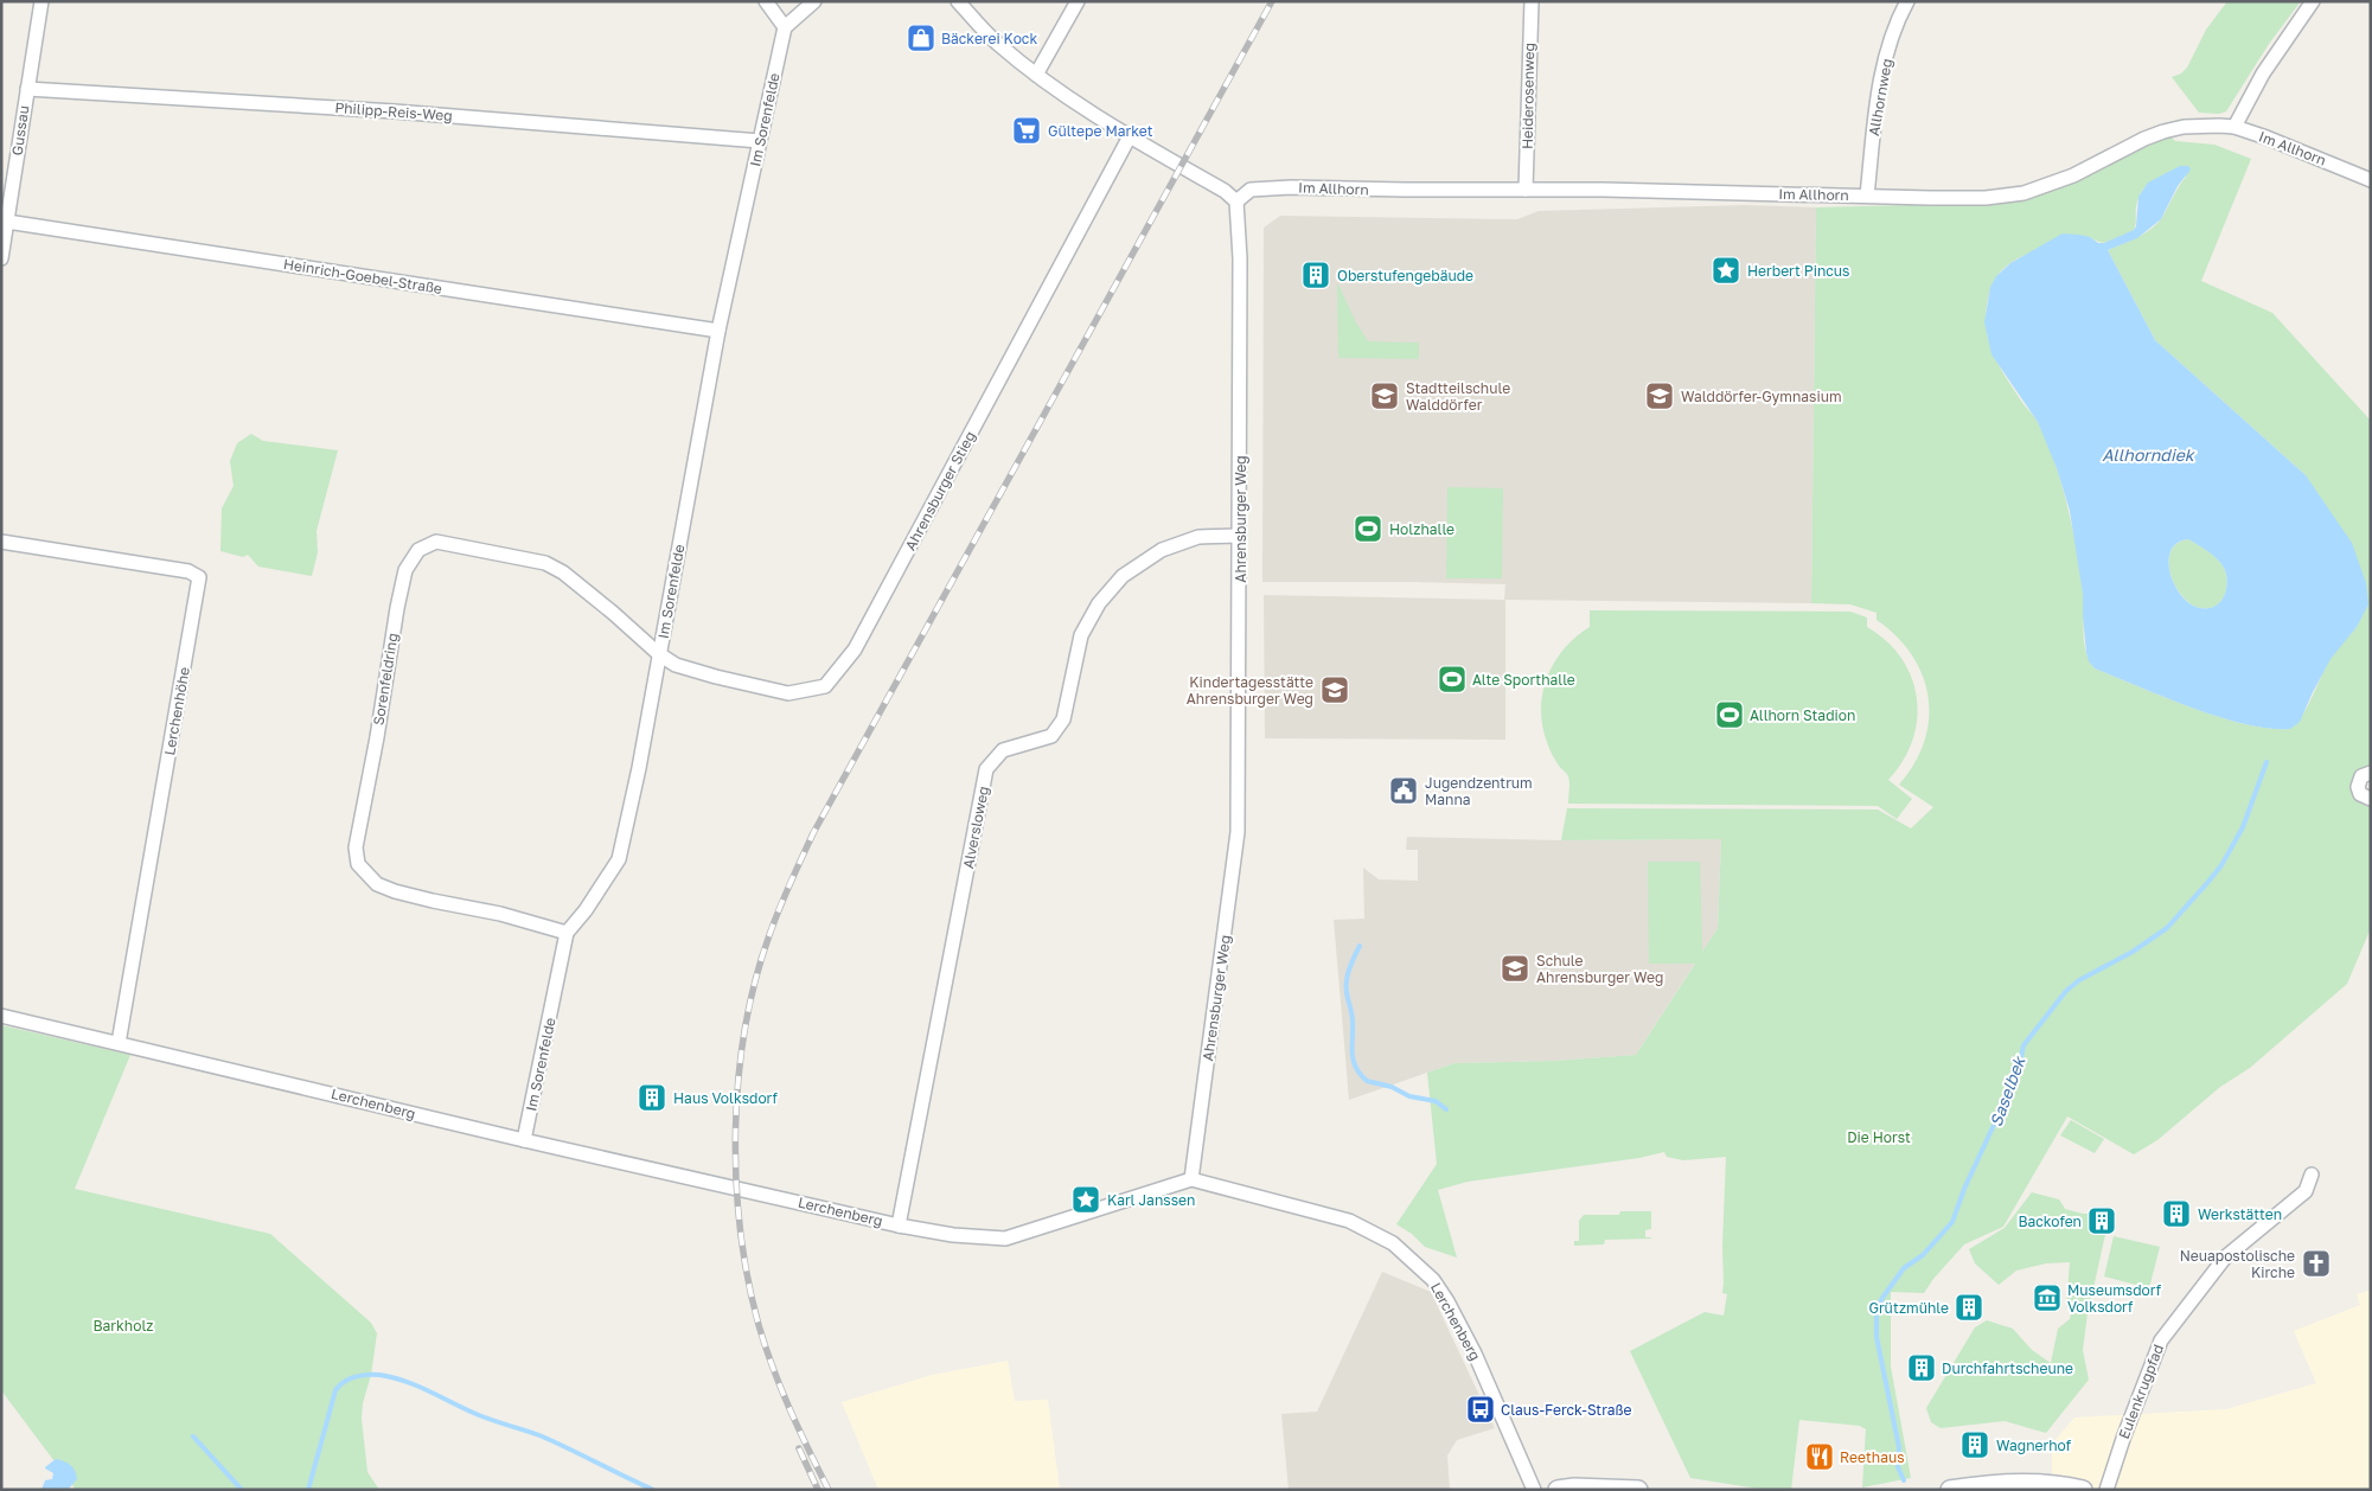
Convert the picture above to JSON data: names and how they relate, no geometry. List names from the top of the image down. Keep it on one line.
{"streets":{"street":["Heiderosenweg","Allhornweg","Philipp-Reis-Weg","Im Sorenfelde","Gussau","Im Allhorn","Heinrich-Goebel-Straße","Ahrensburger Stieg","Ahrensburger Weg","Sorenfeldring","Lerchenhöhe","Alversloweg","Lerchenberg","Eulenkrugpfad"]},"crossings":[["Heiderosenweg","Im Allhorn"],["Allhornweg","Im Allhorn"],["Philipp-Reis-Weg","Im Sorenfelde"],["Philipp-Reis-Weg","Gussau"],["Im Sorenfelde","Heinrich-Goebel-Straße"],["Im Sorenfelde","Ahrensburger Stieg"],["Im Sorenfelde","Sorenfeldring"],["Im Sorenfelde","Lerchenberg"],["Gussau","Heinrich-Goebel-Straße"],["Im Allhorn","Ahrensburger Weg"],["Ahrensburger Stieg","Sorenfeldring"],["Ahrensburger Weg","Alversloweg"],["Ahrensburger Weg","Lerchenberg"],["Lerchenhöhe","Lerchenberg"],["Alversloweg","Lerchenberg"]],"water":["Allhorndiek","Saselbek"],"parks":["Die Horst","Barkholz"],"places":{"shop":["Bäckerei Kock"],"supermarket":["Gültepe Market"],"place":["Herbert Pincus","Karl Janssen"],"building":["Oberstufengebäude","Haus Volksdorf","Werkstätten","Backofen","Grützmühle","Durchfahrtscheune","Wagnerhof"],"school or university":["Stadtteilschule Walddörfer","Walddörfer-Gymnasium","Kindertagesstätte Ahrensburger Weg","Schule Ahrensburger Weg"],"sports":["Holzhalle","Alte Sporthalle","Allhorn Stadion"],"public building":["Jugendzentrum Manna"],"church":["Neuapostolische Kirche"],"museum":["Museumsdorf Volksdorf"],"bus stop":["Claus-Ferck-Straße"],"restaurant":["Reethaus"]}}
